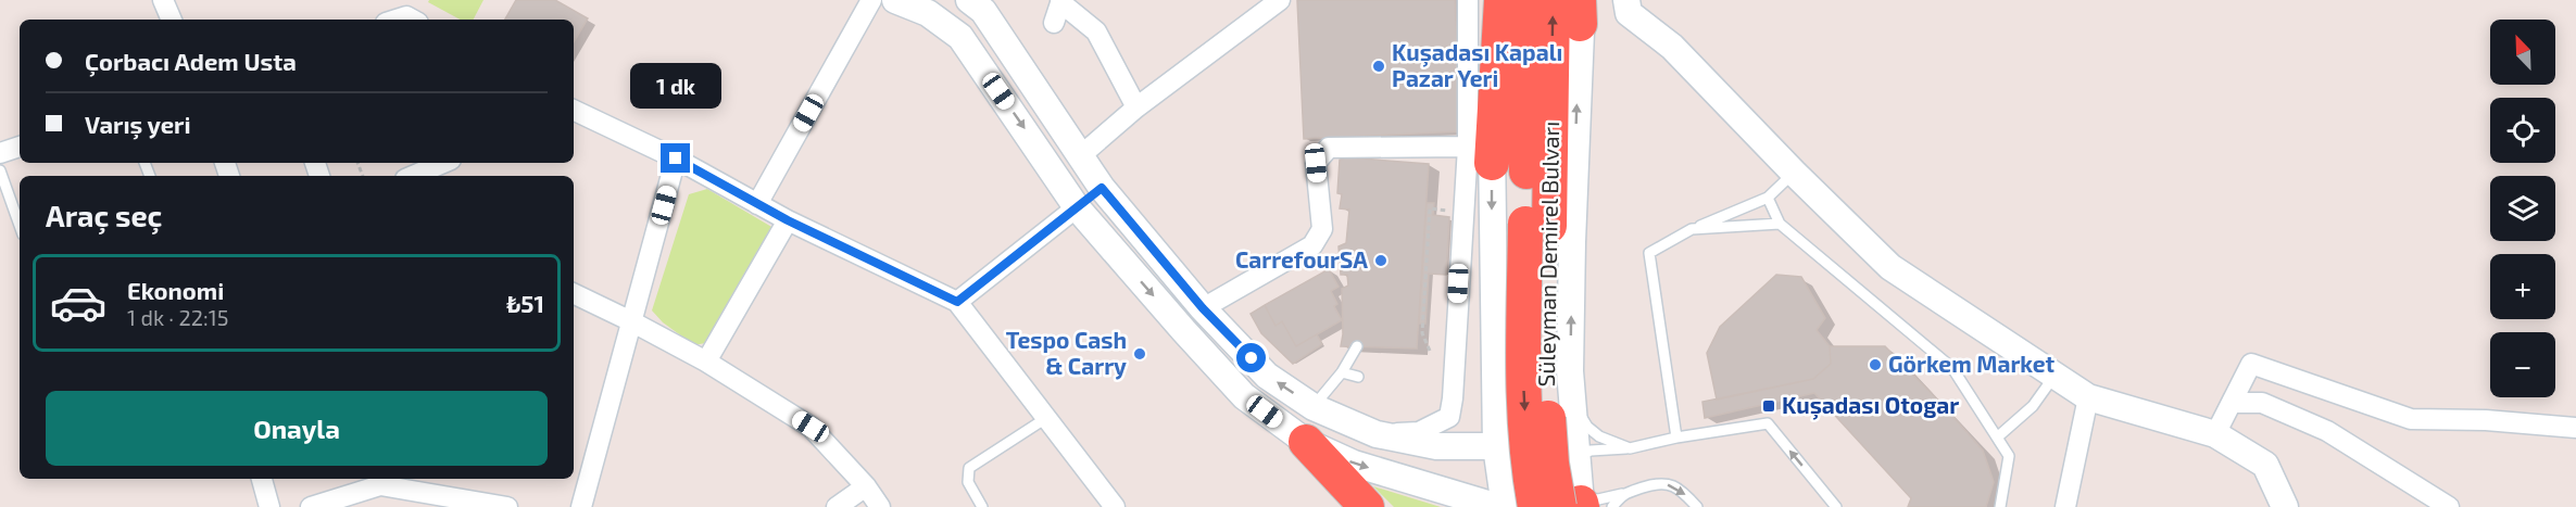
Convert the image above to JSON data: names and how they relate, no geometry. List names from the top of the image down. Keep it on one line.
{"streets":{"highway":["Süleyman Demirel Bulvarı"]},"places":{"other":["Kuşadası Kapalı Pazar Yeri","CarrefourSA","Tespo Cash & Carry","Görkem Market"],"transit":["Kuşadası Otogar"]},"north":"top left","page":{"map_buttons":["+","−"],"banner":["Çorbacı Adem Usta","Varış yeri"],"bubble":"1 dk","heading":"Araç seç","list":[{"name":"Ekonomi","note":"1 dk · 22:15","value":"₺51"}],"buttons":"Onayla"}}
